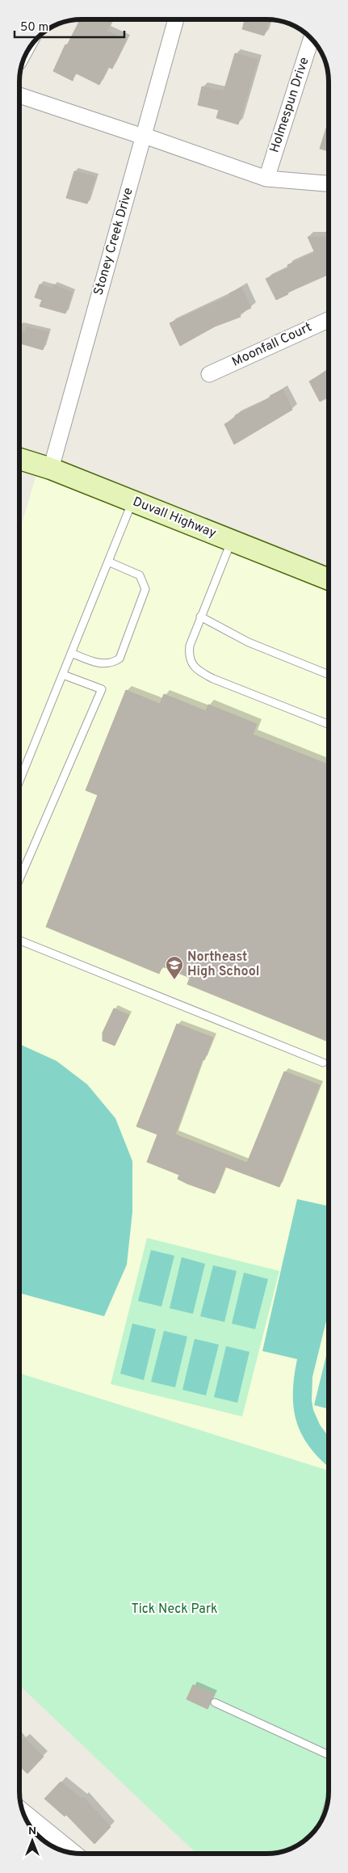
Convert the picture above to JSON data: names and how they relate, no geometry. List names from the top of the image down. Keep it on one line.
{"streets":{"street":["Holmespun Drive","Stoney Creek Drive","Moonfall Court","Duvall Highway"]},"crossings":[["Stoney Creek Drive","Duvall Highway"]],"parks":["Tick Neck Park"],"places":{"school or university":["Northeast High School"]},"scale_bar":"50 m","north":"top"}
